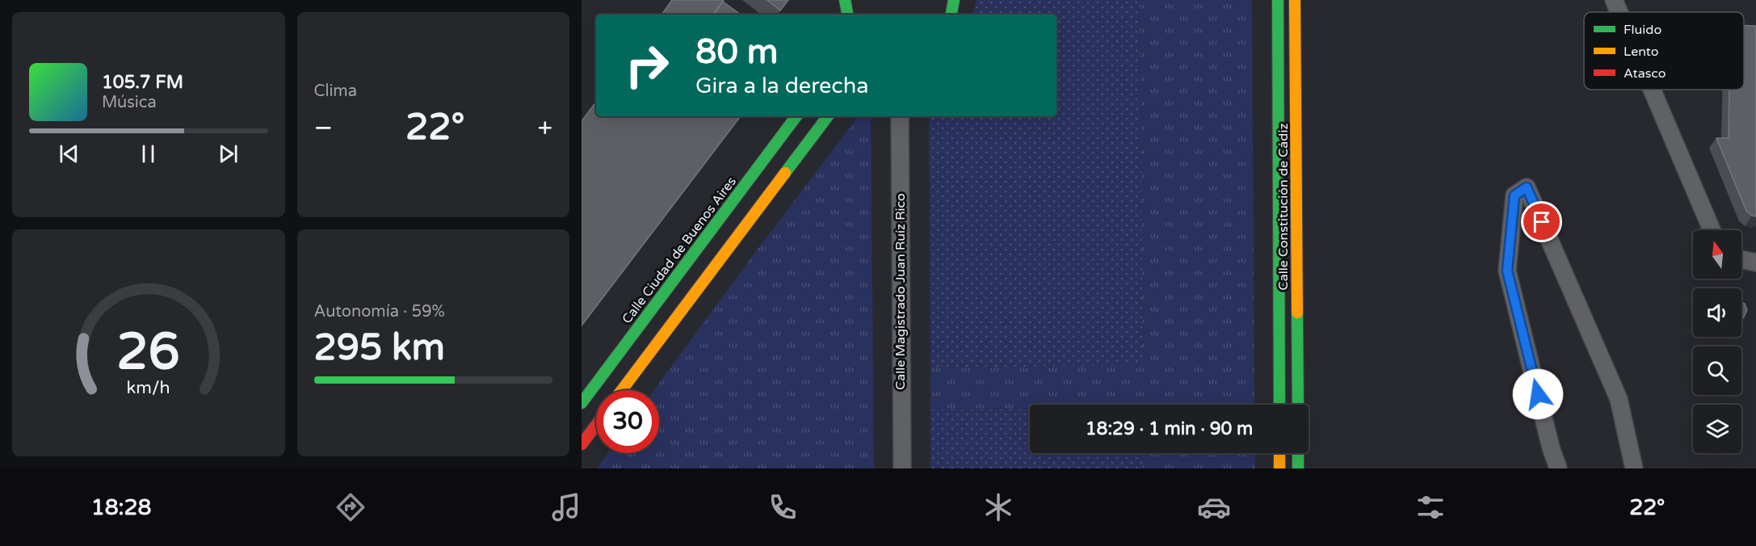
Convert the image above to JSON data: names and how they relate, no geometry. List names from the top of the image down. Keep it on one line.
{"streets":{"street":["Calle Constitución de Cádiz","Calle Ciudad de Buenos Aires","Calle Magistrado Juan Ruíz Rico"]},"legend":["Fluido","Lento","Atasco"],"north":"top","page":{"tile":["Clima",["Autonomía · 59%","295 km"]],"turn":["80 m","Gira a la derecha"],"song":["105.7 FM","Música"],"heat":["−","22°","+"],"limit":"30","trip":"18:29 · 1 min · 90 m","tabs":["18:28","22°"],"gauge":["26","km/h"]}}
